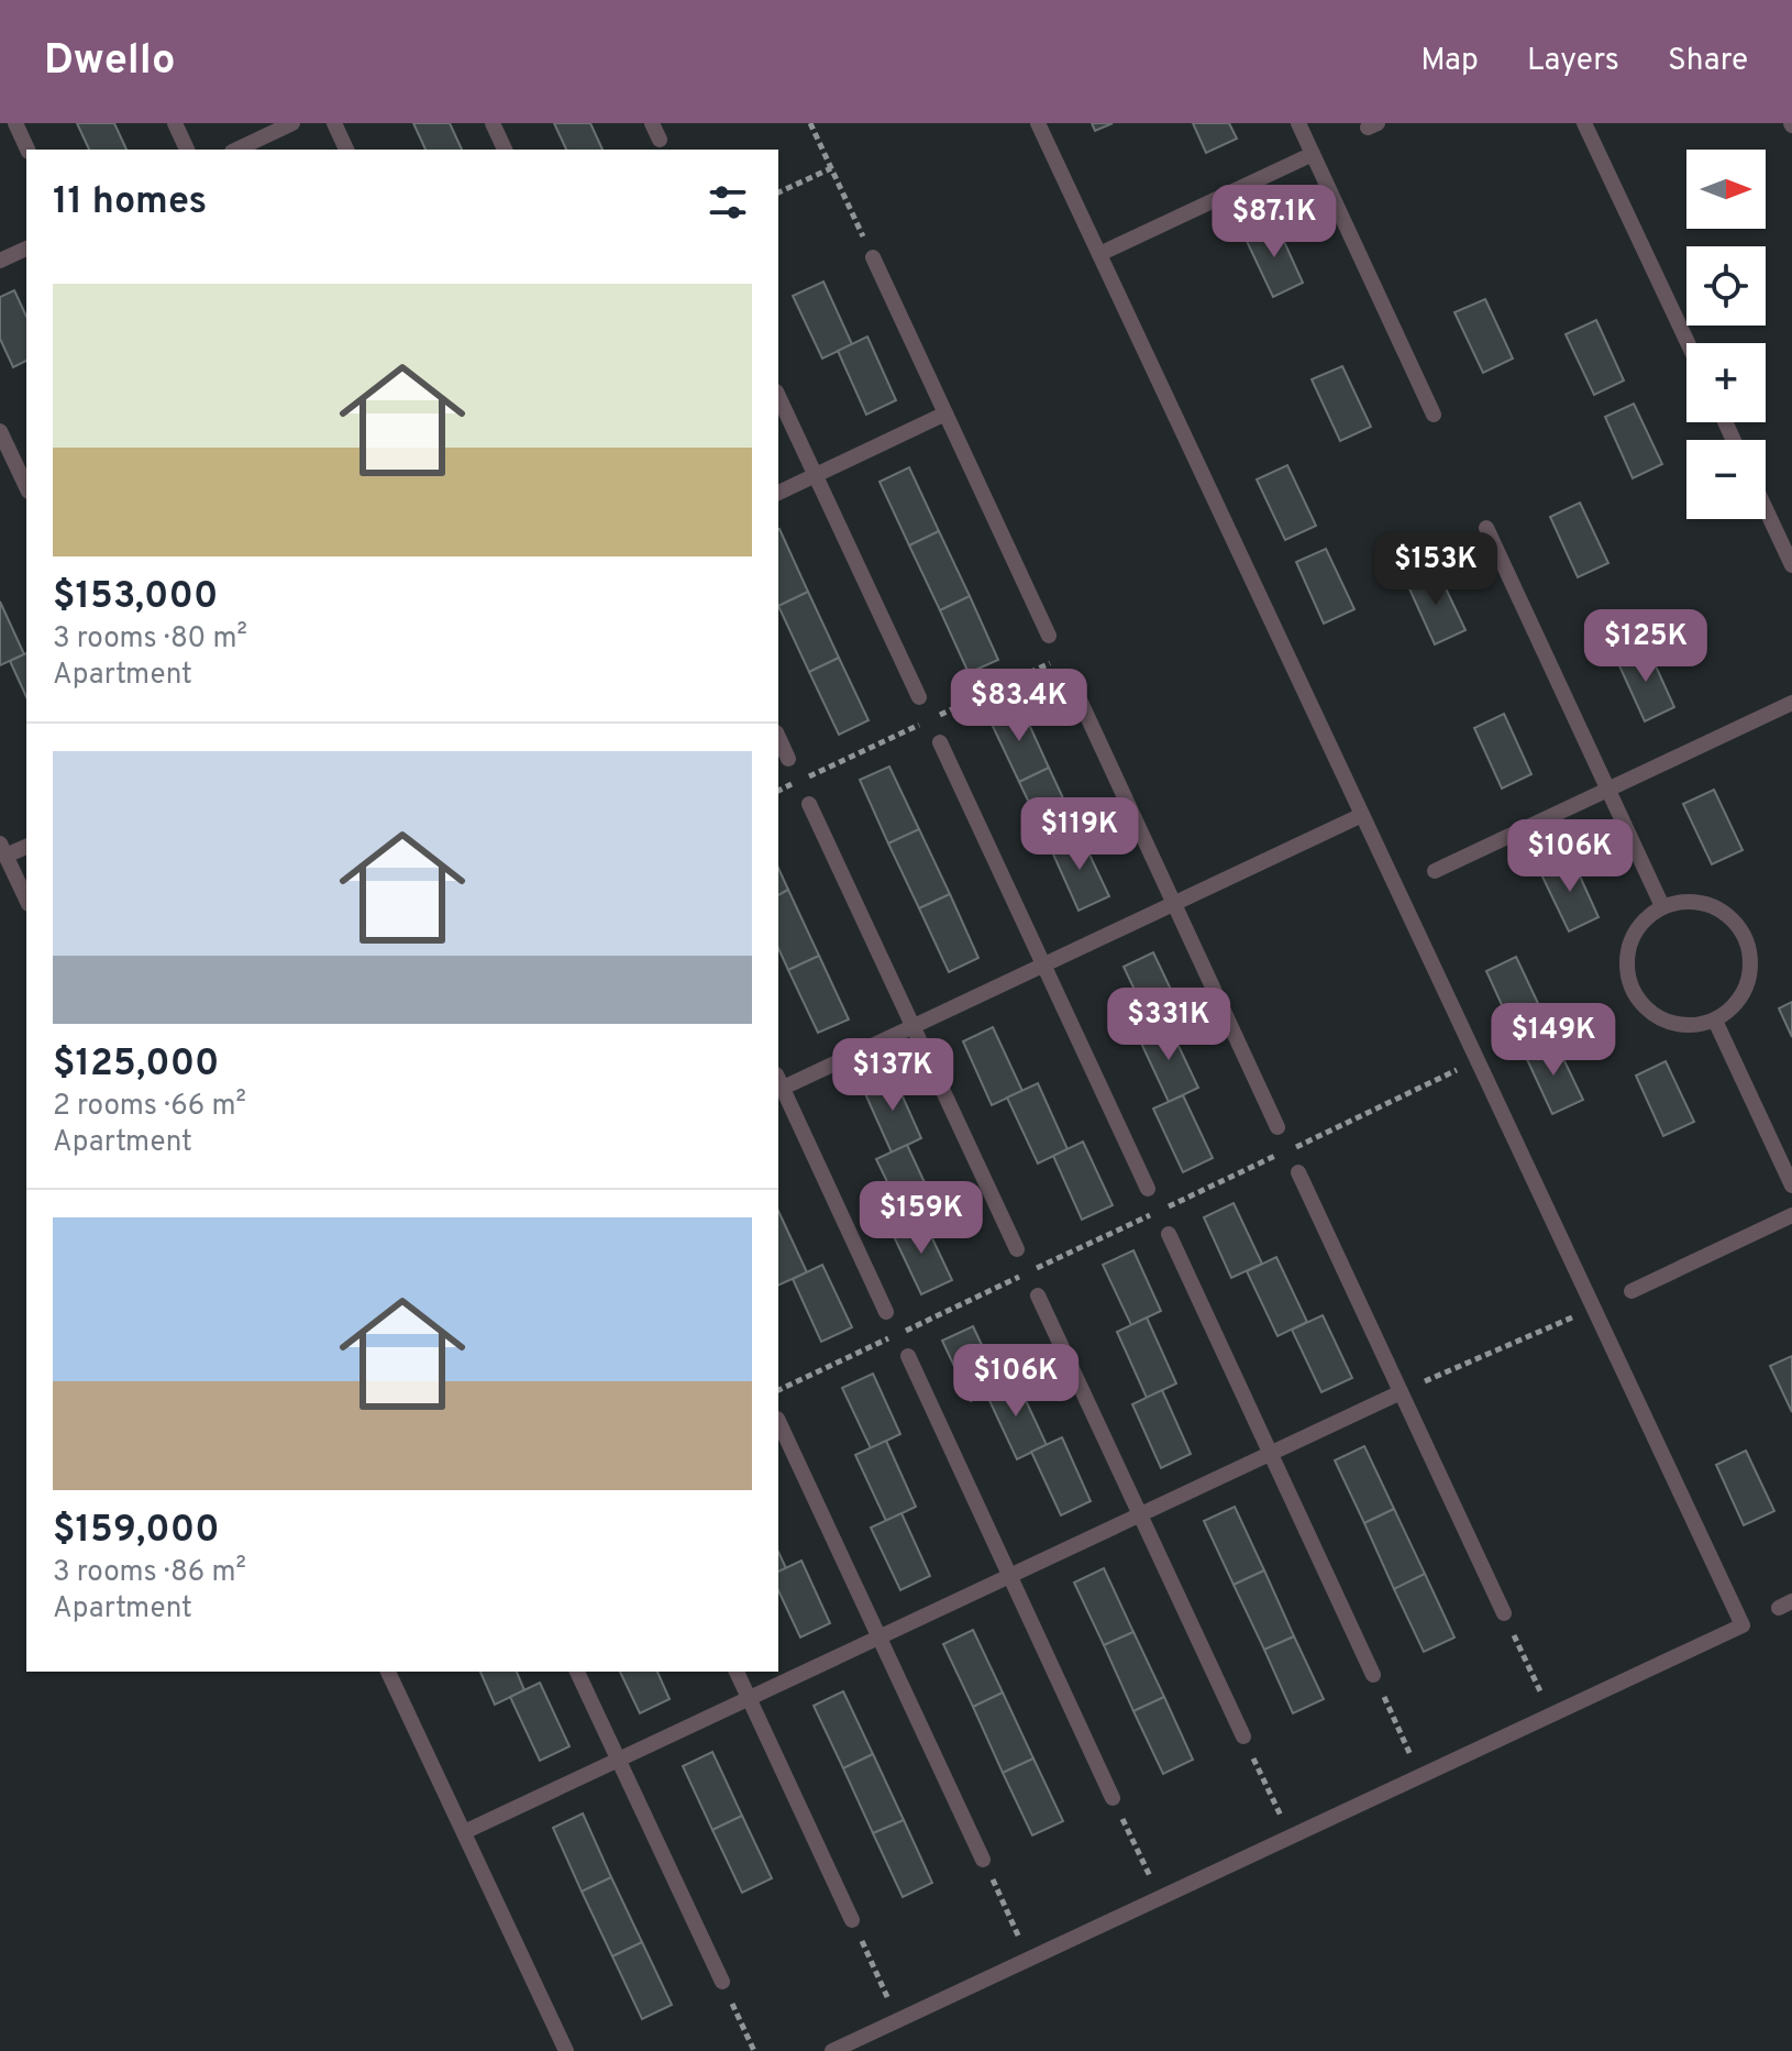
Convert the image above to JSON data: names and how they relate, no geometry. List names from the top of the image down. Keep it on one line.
{"north":"right","page":{"header":"Dwello","nav":["Map","Layers","Share"],"map_buttons":["+","−"],"heading":"11 homes","price":["$87.1K","$153K","$125K","$83.4K","$119K","$106K","$331K","$149K","$137K","$159K","$106K"],"list":[{"name":"$153,000","note":"3 rooms · 80 m² · Apartment"},{"name":"$125,000","note":"2 rooms · 66 m² · Apartment"},{"name":"$159,000","note":"3 rooms · 86 m² · Apartment"}]}}
